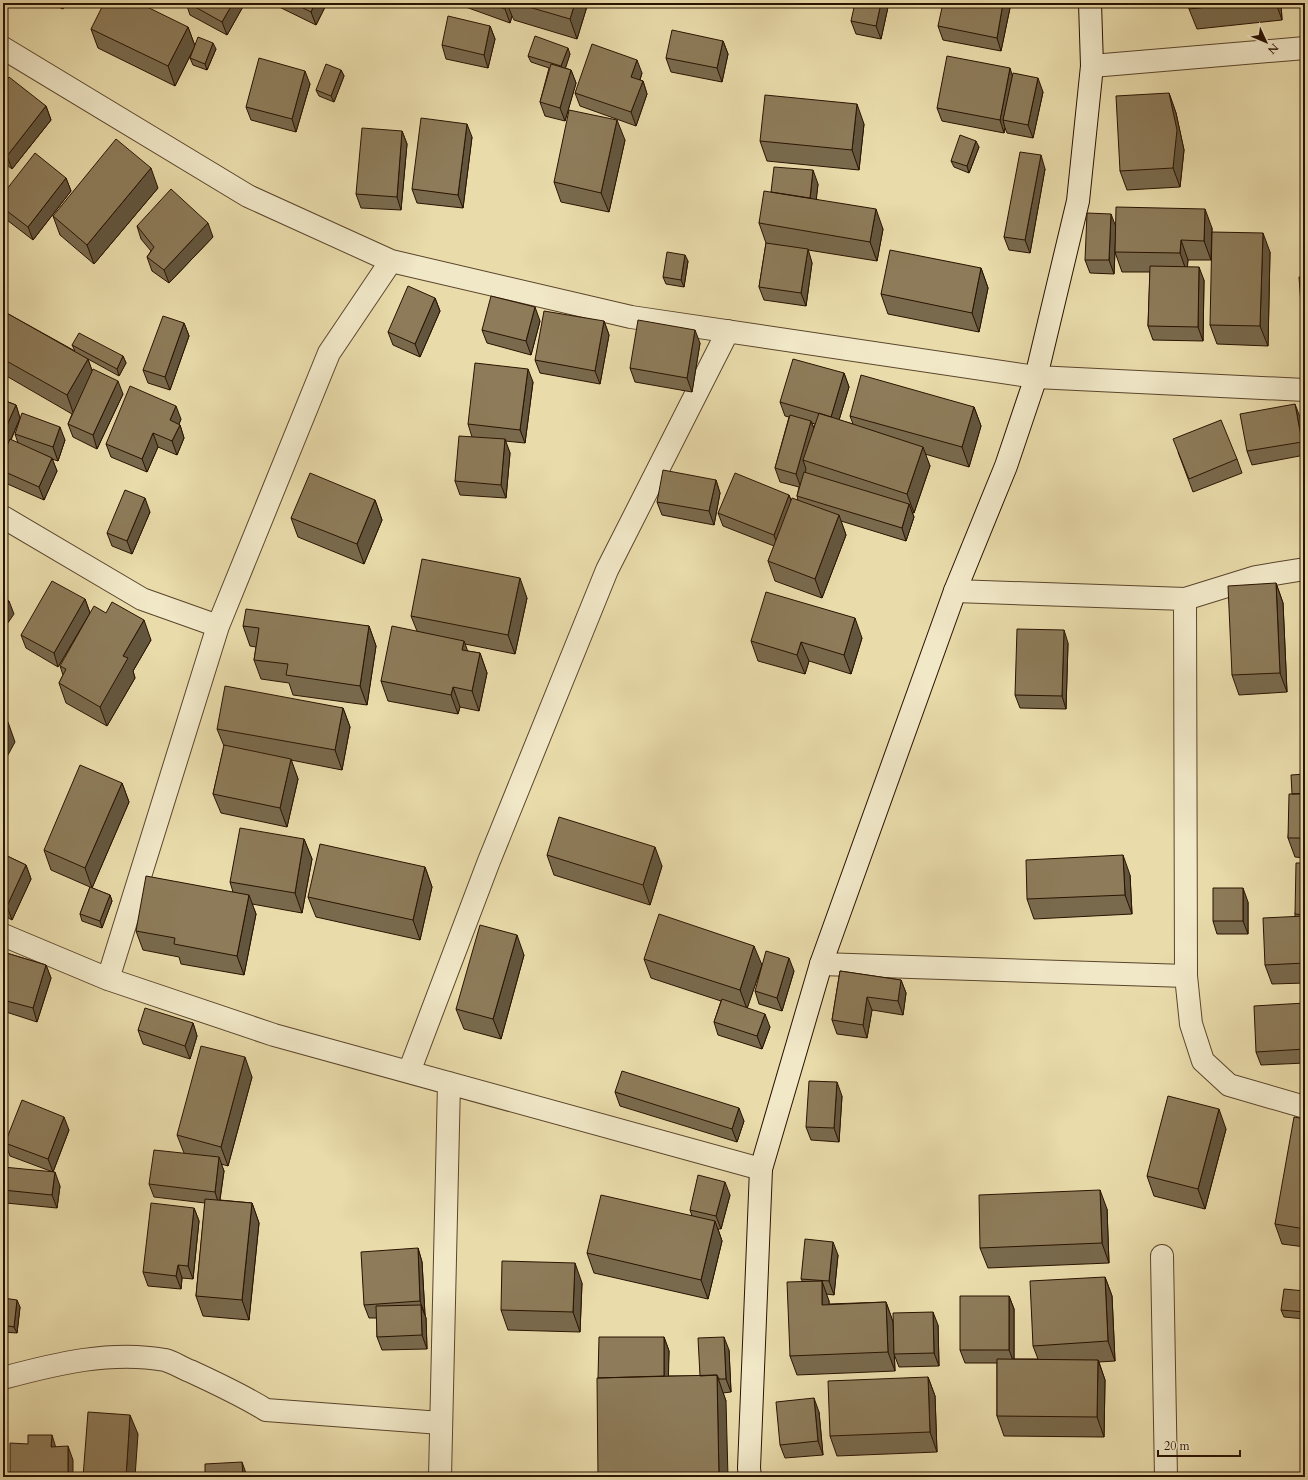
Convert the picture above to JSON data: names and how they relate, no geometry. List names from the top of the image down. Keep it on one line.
{"scale_bar":"20 m","north":"bottom right"}
